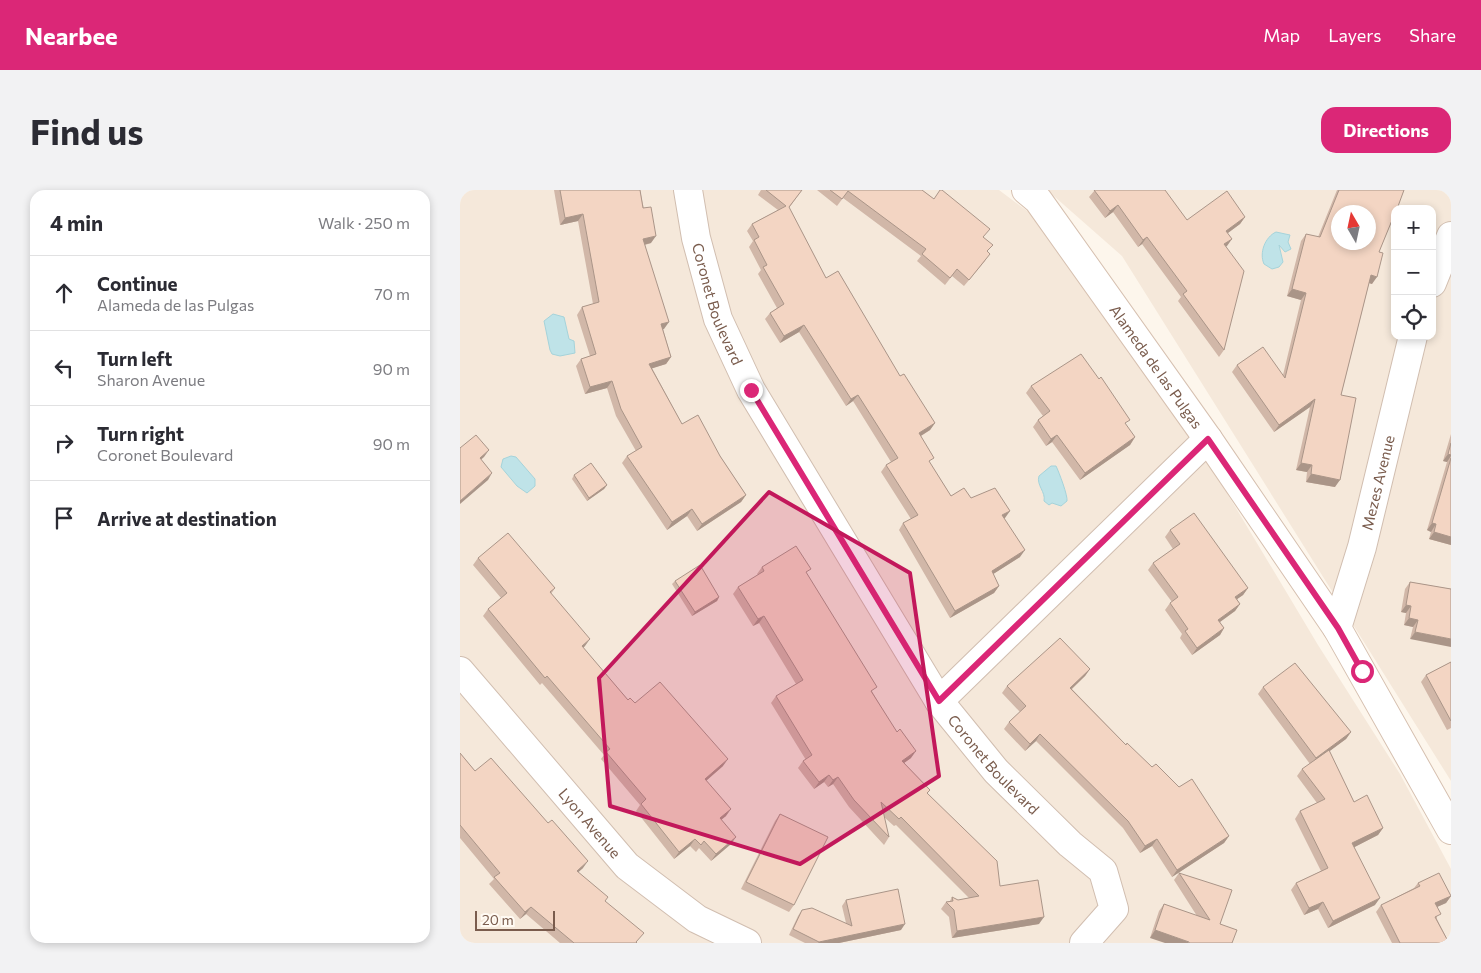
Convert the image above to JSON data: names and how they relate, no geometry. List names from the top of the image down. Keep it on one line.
{"streets":{"street":["Coronet Boulevard","Alameda de las Pulgas","Mezes Avenue","Lyon Avenue"]},"crossings":[["Alameda de las Pulgas","Mezes Avenue"]],"scale_bar":"20 m","north":"top","page":{"header":"Nearbee","nav":["Map","Layers","Share"],"buttons":"Directions","title":"Find us","heading":["4 min","Walk · 250 m"],"map_buttons":["+","−"],"list":[["Continue","Alameda de las Pulgas","70 m"],["Turn left","Sharon Avenue","90 m"],["Turn right","Coronet Boulevard","90 m"],"Arrive at destination"],"scale":"20 m"}}
